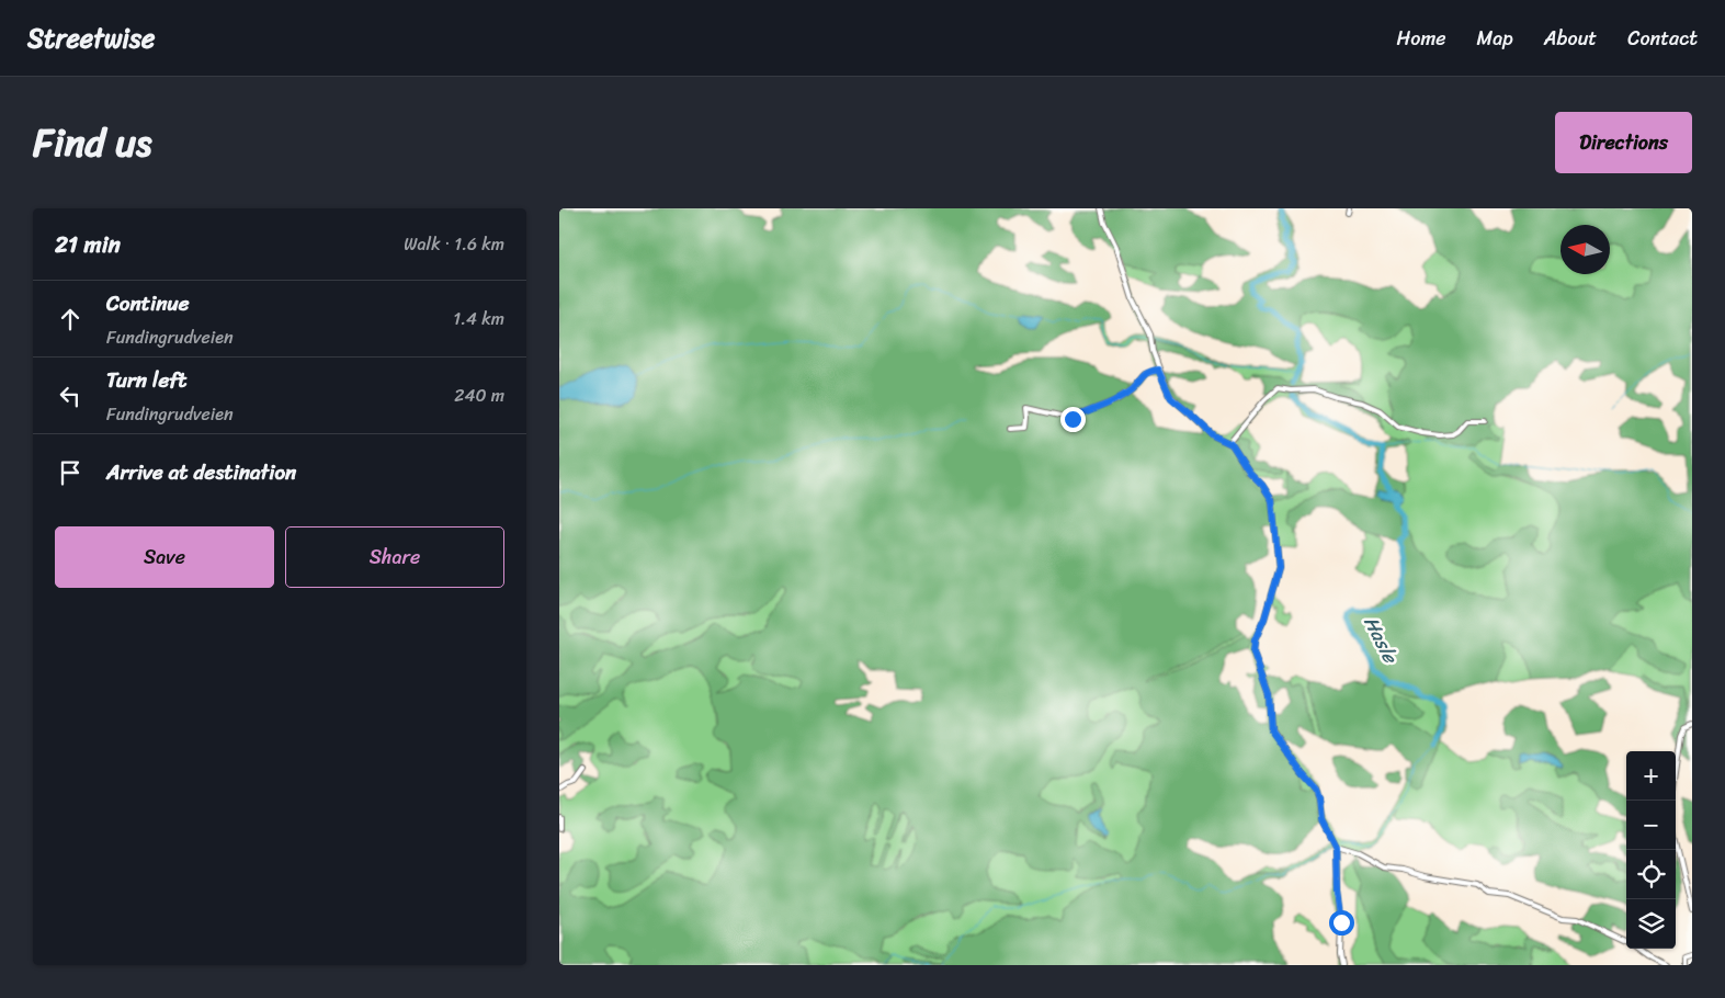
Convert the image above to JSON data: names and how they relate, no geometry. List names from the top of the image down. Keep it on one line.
{"water":["Hasle"],"north":"left","page":{"header":"Streetwise","nav":["Home","Map","About","Contact"],"title":"Find us","buttons":["Directions",["Save","Share"]],"heading":["21 min","Walk · 1.6 km"],"list":[["Continue","Fundingrudveien","1.4 km"],["Turn left","Fundingrudveien","240 m"],"Arrive at destination"],"map_buttons":["+","−"]}}
